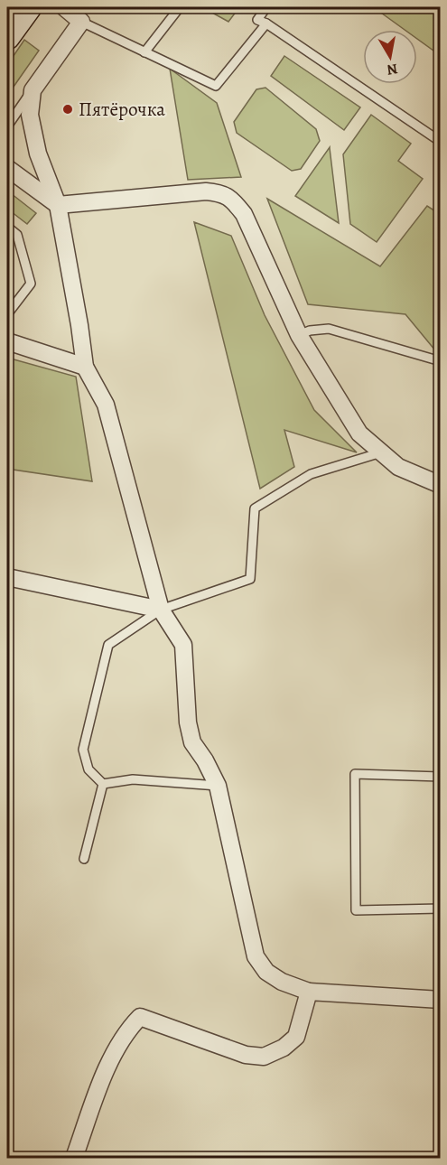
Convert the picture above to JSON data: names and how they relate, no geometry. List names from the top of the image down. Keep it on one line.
{"places":["Пятёрочка"],"north":"bottom"}
